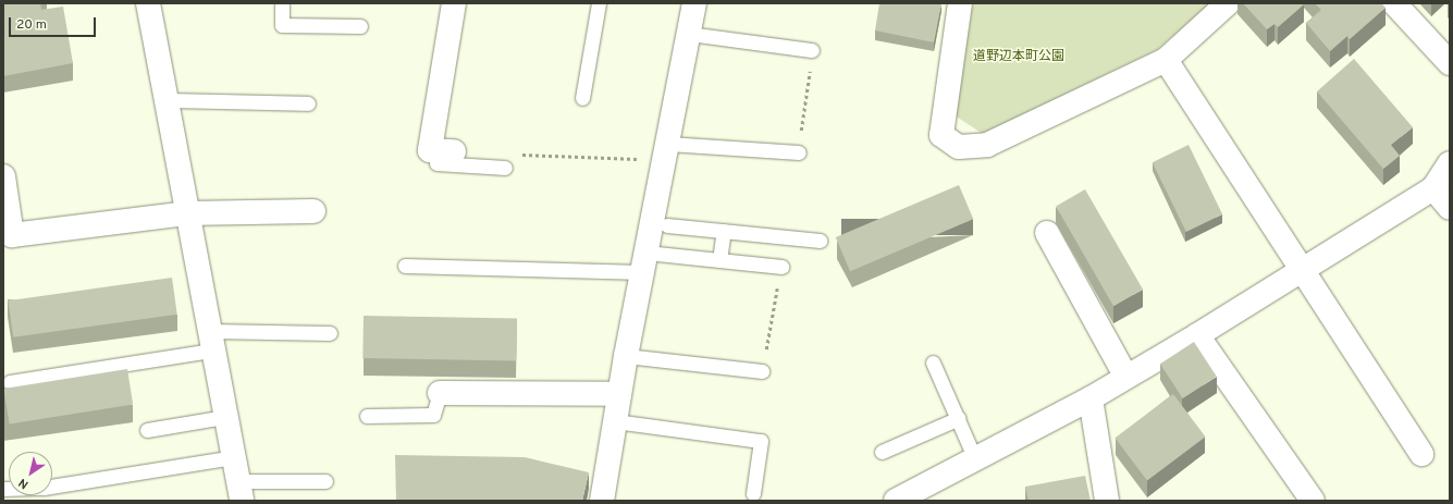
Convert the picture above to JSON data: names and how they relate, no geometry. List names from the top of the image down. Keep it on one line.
{"parks":["道野辺本町公園"],"scale_bar":"20 m","north":"bottom left"}
